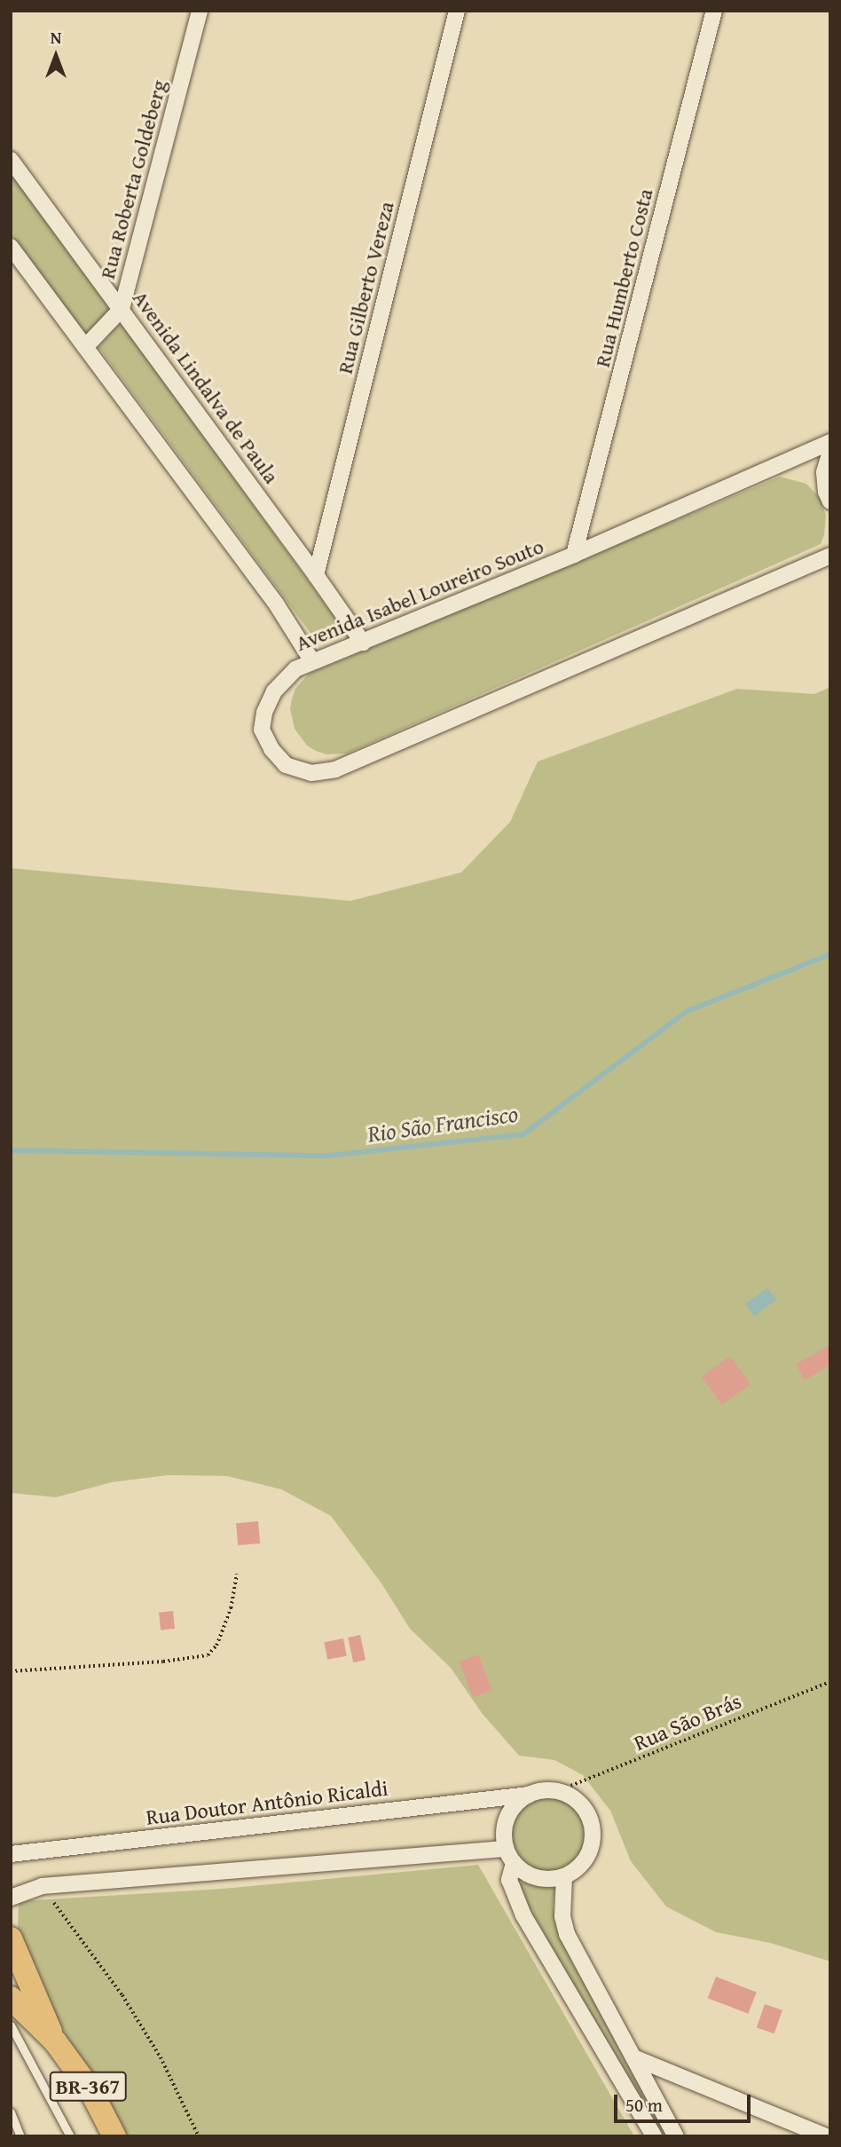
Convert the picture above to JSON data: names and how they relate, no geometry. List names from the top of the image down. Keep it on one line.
{"streets":{"main road":["BR-367"],"street":["Rua Roberta Goldeberg","Rua Humberto Costa","Rua Gilberto Vereza","Avenida Lindalva de Paula","Avenida Isabel Loureiro Souto","Rua Doutor Antônio Ricaldi"],"path":["Rua São Brás"]},"crossings":[["Rua Roberta Goldeberg","Avenida Lindalva de Paula"],["Rua Humberto Costa","Avenida Isabel Loureiro Souto"],["Rua Gilberto Vereza","Avenida Lindalva de Paula"],["Avenida Lindalva de Paula","Avenida Isabel Loureiro Souto"],["Rua São Brás","Rua Doutor Antônio Ricaldi"]],"water":["Rio São Francisco"],"scale_bar":"50 m","north":"top"}
